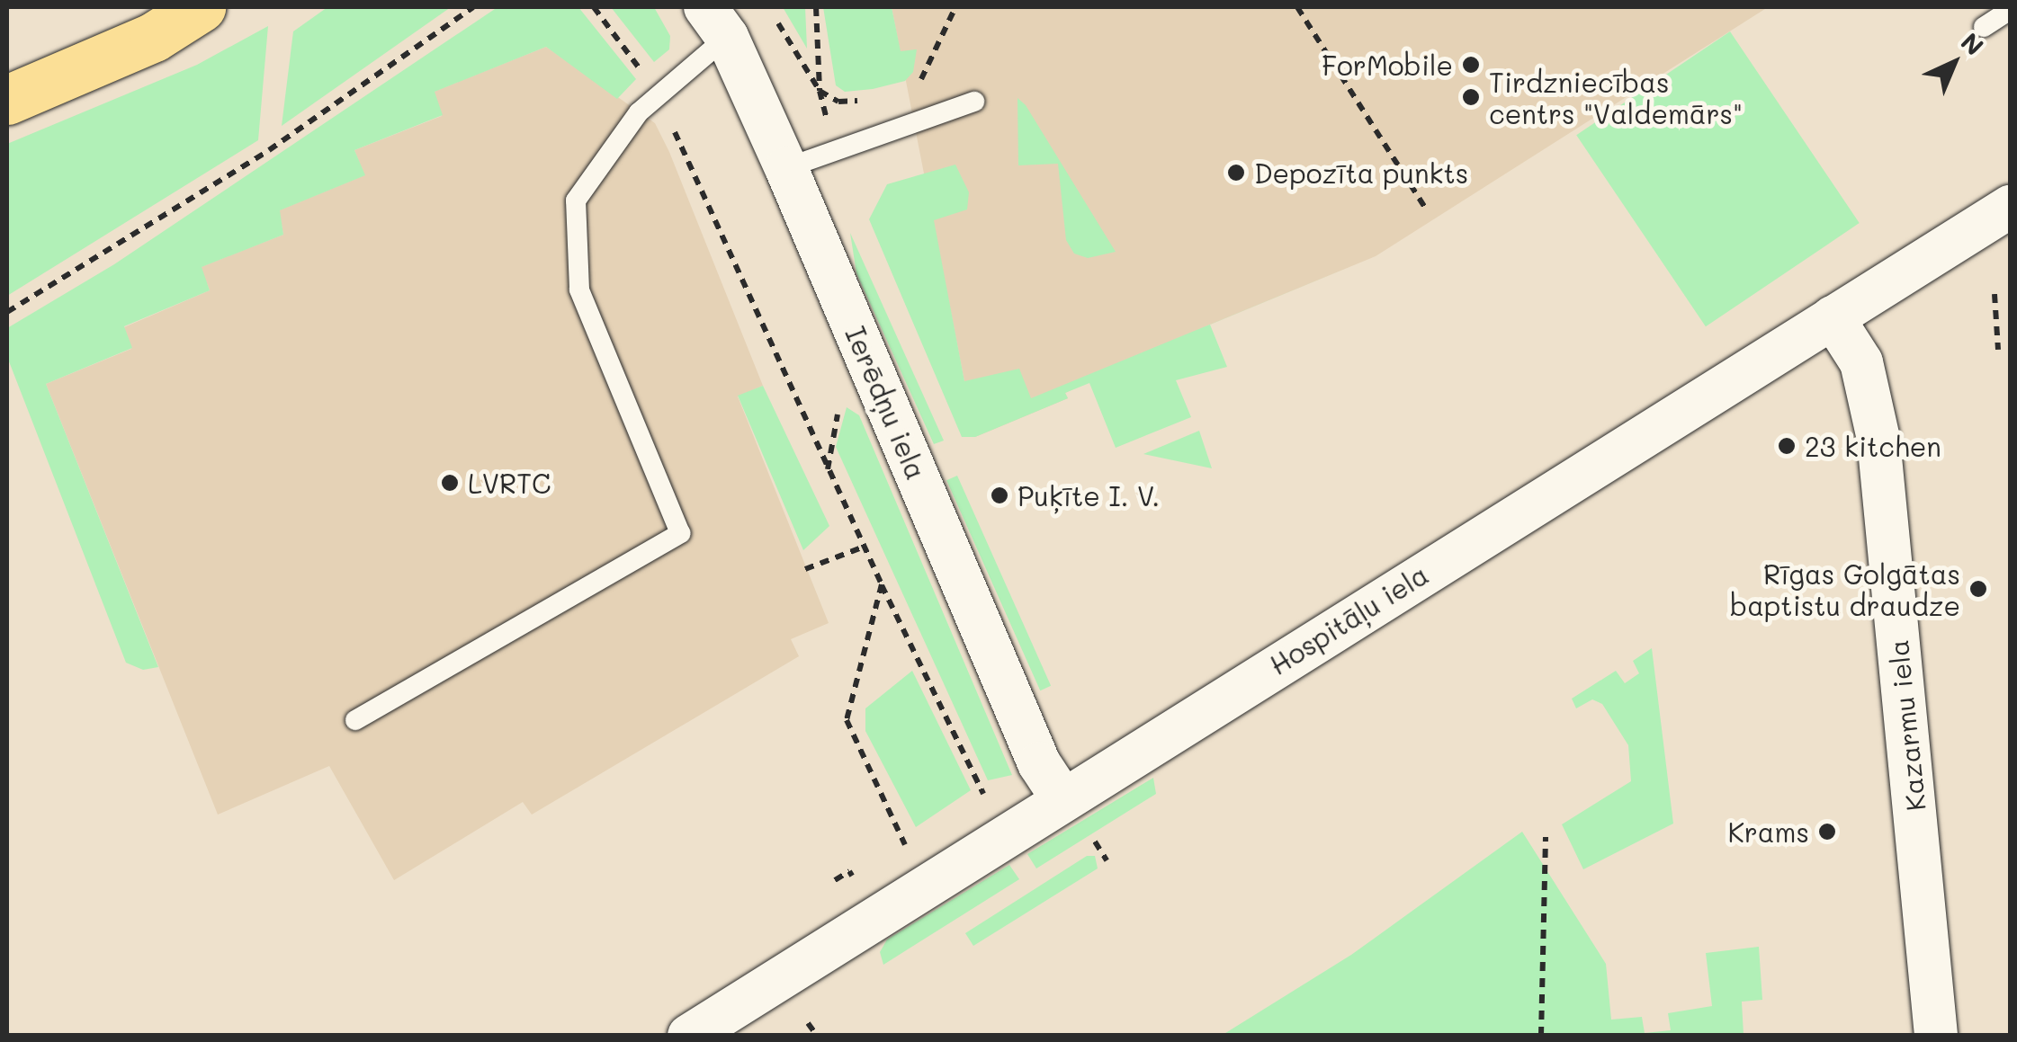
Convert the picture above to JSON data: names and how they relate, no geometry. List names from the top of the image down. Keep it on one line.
{"streets":{"street":["Ierēdņu iela","Hospitāļu iela","Kazarmu iela"]},"crossings":[["Ierēdņu iela","Hospitāļu iela"],["Hospitāļu iela","Kazarmu iela"]],"places":["ForMobile","Tirdzniecības centrs \"Valdemārs\"","Depozīta punkts","23 kitchen","LVRTC","Puķīte I. V.","Rīgas Golgātas baptistu draudze","Krams"],"north":"top right"}
